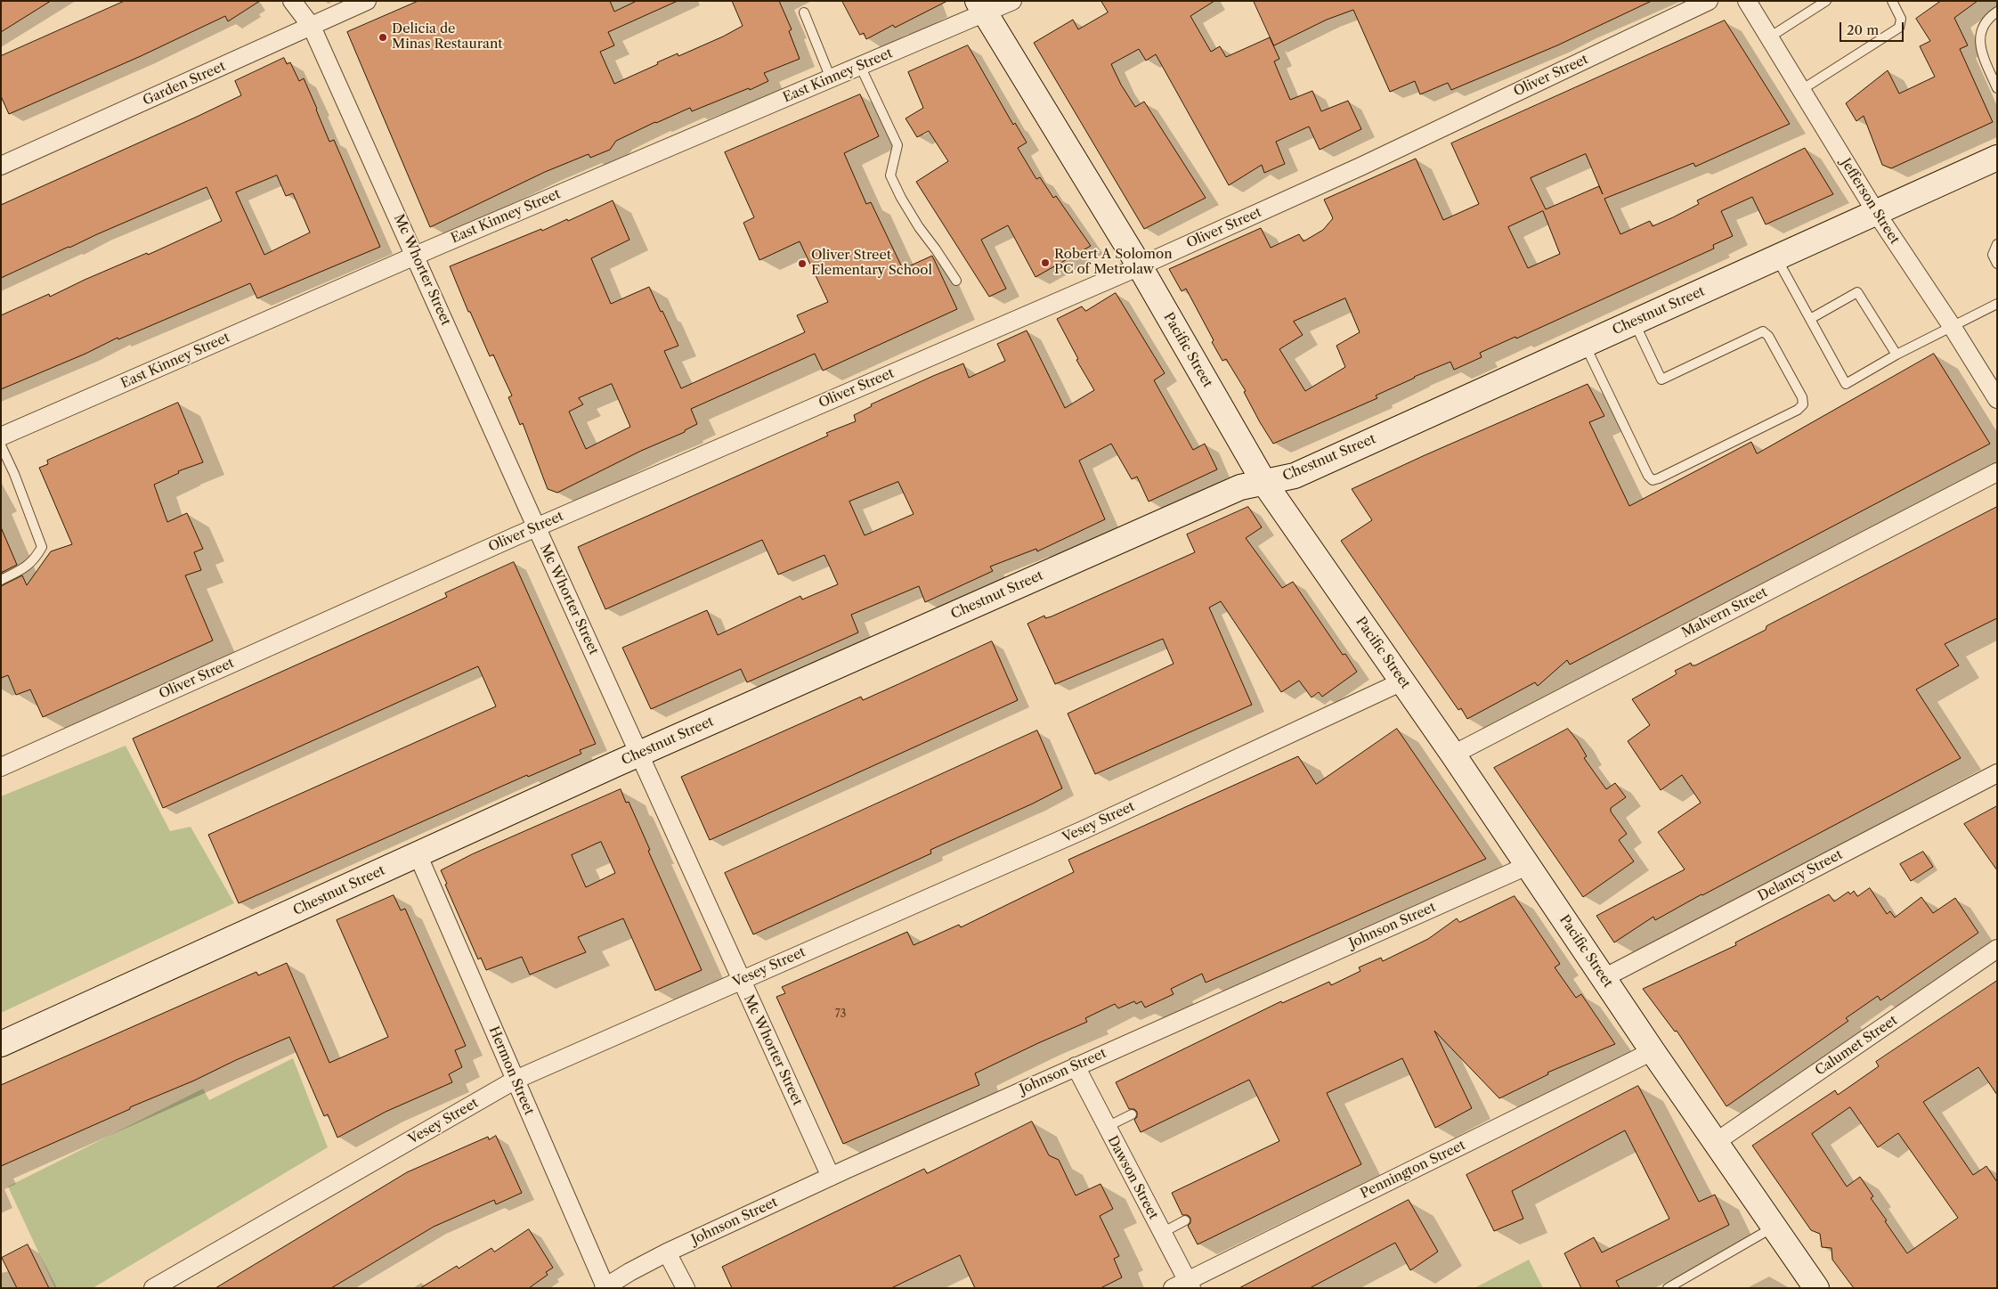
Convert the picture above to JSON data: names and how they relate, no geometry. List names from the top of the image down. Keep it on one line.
{"streets":{"street":["East Kinney Street","Oliver Street","Garden Street","Jefferson Street","Mc Whorter Street","Chestnut Street","Pacific Street","Malvern Street","Vesey Street","Delancy Street","Johnson Street","Calumet Street","Hermon Street","Pennington Street","Dawson Street"]},"crossings":[["East Kinney Street","Mc Whorter Street"],["East Kinney Street","Pacific Street"],["Oliver Street","Mc Whorter Street"],["Oliver Street","Pacific Street"],["Garden Street","Mc Whorter Street"],["Jefferson Street","Chestnut Street"],["Mc Whorter Street","Chestnut Street"],["Mc Whorter Street","Vesey Street"],["Mc Whorter Street","Johnson Street"],["Chestnut Street","Pacific Street"],["Chestnut Street","Hermon Street"],["Pacific Street","Malvern Street"],["Pacific Street","Vesey Street"],["Pacific Street","Delancy Street"],["Pacific Street","Johnson Street"],["Pacific Street","Calumet Street"],["Pacific Street","Pennington Street"],["Vesey Street","Hermon Street"],["Johnson Street","Hermon Street"],["Johnson Street","Dawson Street"],["Pennington Street","Dawson Street"]],"places":["Delicia de Minas Restaurant","Robert A Solomon PC of Metrolaw","Oliver Street Elementary School"],"house_numbers":["73"],"scale_bar":"20 m"}
